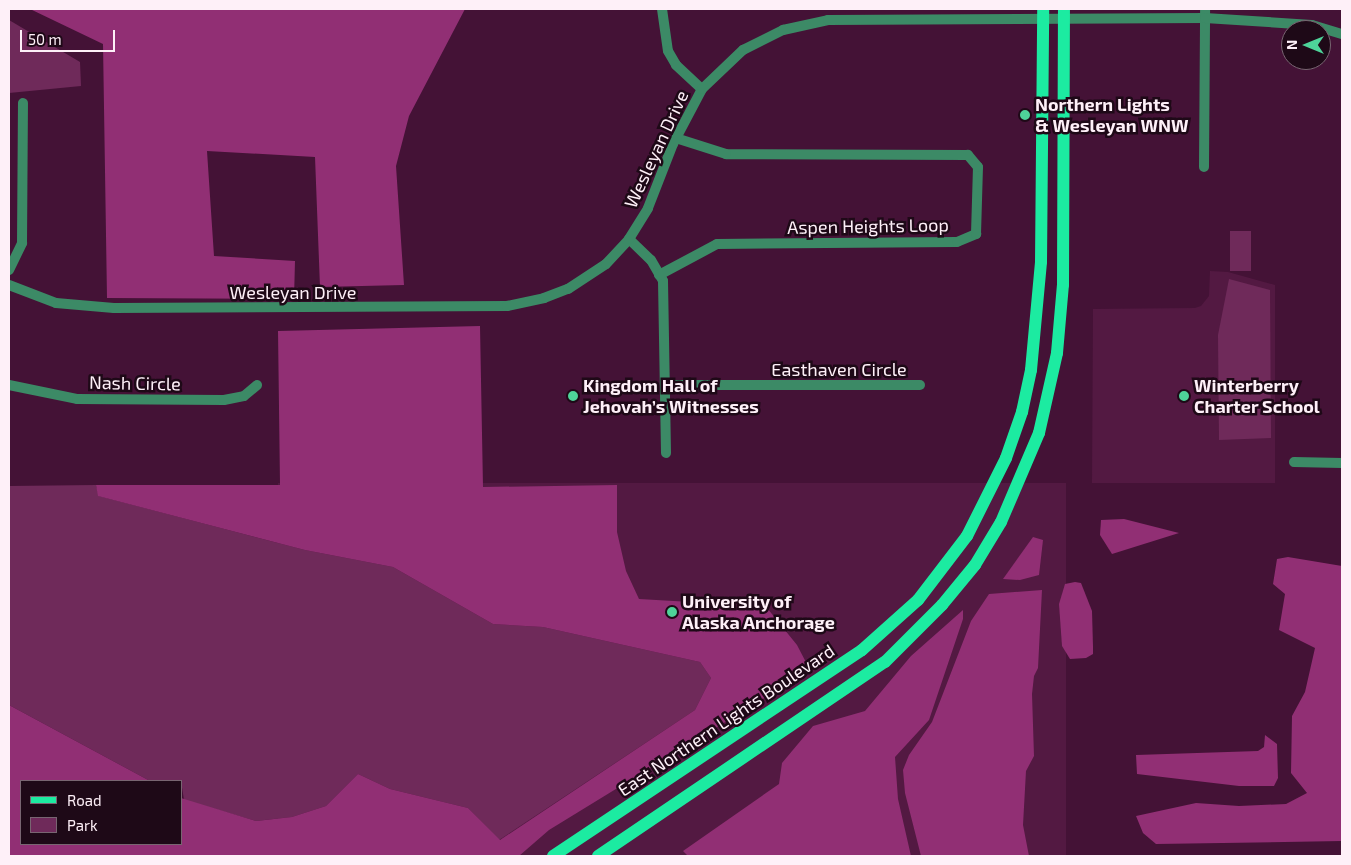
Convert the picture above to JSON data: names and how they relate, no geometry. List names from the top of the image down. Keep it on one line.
{"streets":{"main road":["East Northern Lights Boulevard"],"street":["Wesleyan Drive","Aspen Heights Loop","Easthaven Circle","Nash Circle"]},"crossings":[["Wesleyan Drive","Aspen Heights Loop"],["Wesleyan Drive","East Northern Lights Boulevard"]],"places":["Northern Lights & Wesleyan WNW","Kingdom Hall of Jehovah’s Witnesses","Winterberry Charter School","University of Alaska Anchorage"],"legend":["Road","Park"],"scale_bar":"50 m","north":"left"}
